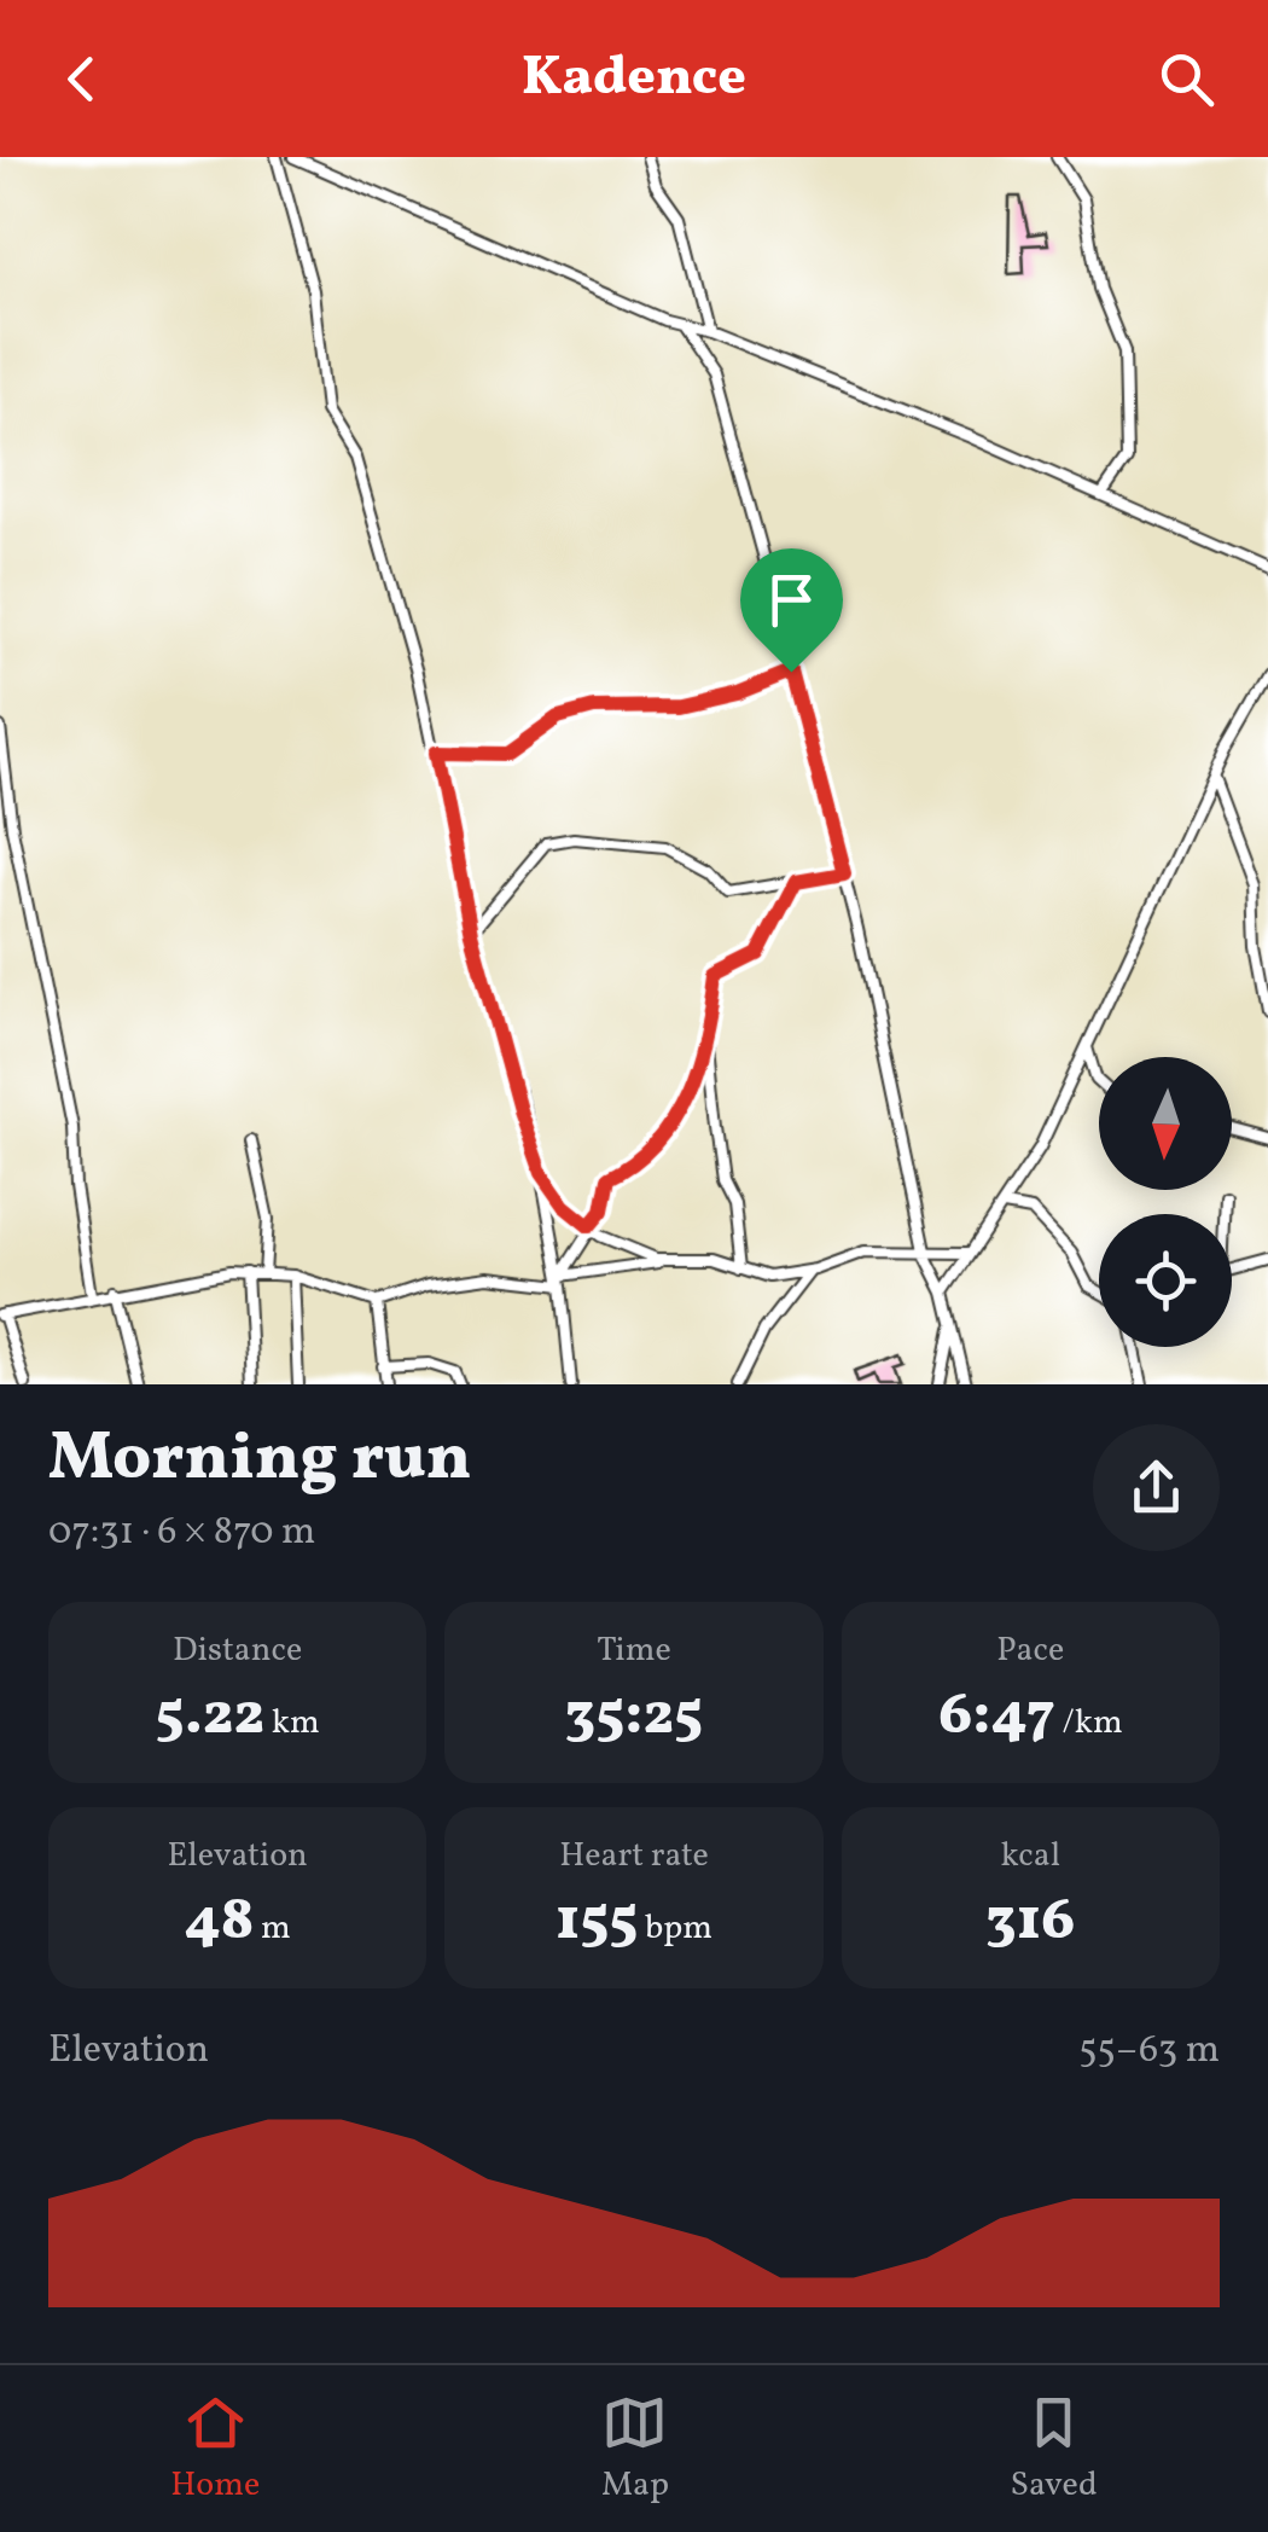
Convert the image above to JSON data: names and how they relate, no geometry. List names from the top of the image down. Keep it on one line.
{"north":"bottom","page":{"header":"Kadence","heading":["Morning run","07:31 · 6 × 870 m"],"stats":[["Distance","5.22 km"],["Time","35:25"],["Pace","6:47 /km"],["Elevation","48 m"],["Heart rate","155 bpm"],["kcal","316"]],"chart":["Elevation","55–63 m"],"tabs":["Home","Map","Saved"]}}
